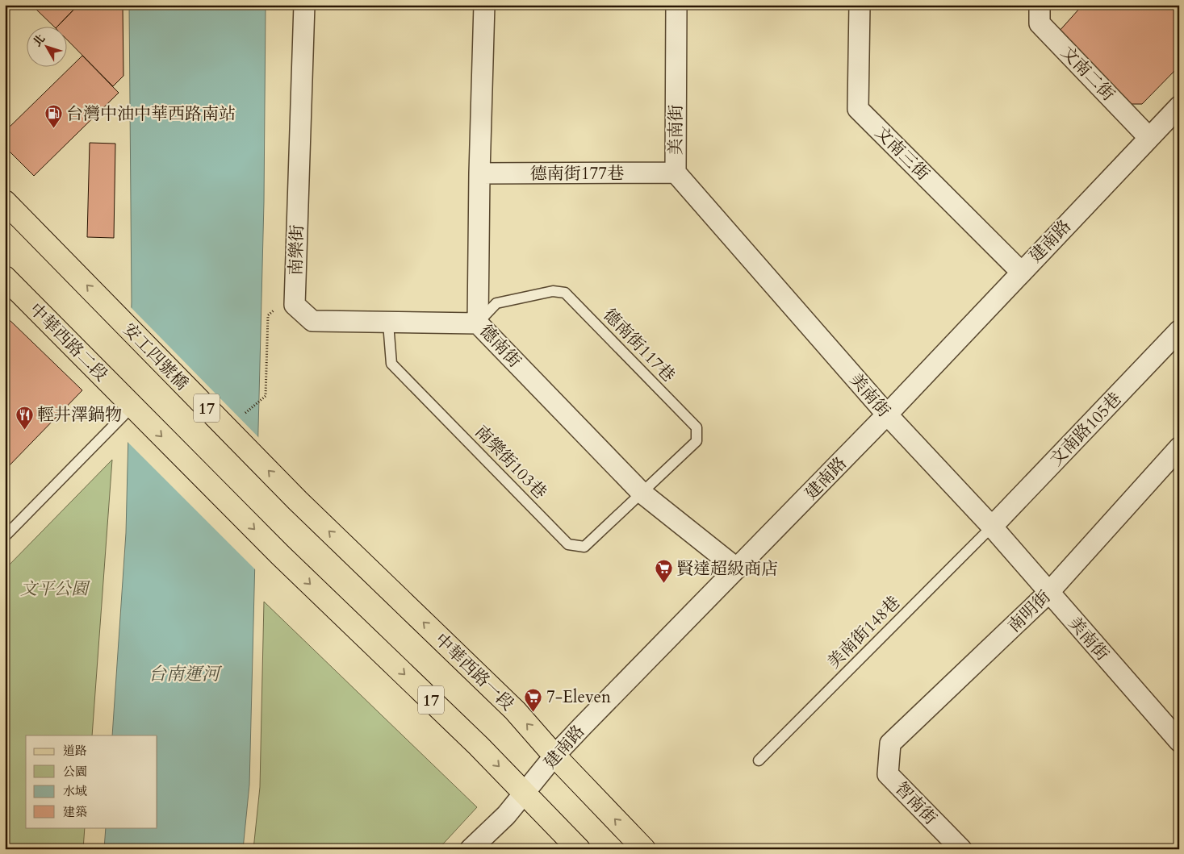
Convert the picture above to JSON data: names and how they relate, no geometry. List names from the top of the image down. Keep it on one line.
{"streets":{"main road":["中華西路二段","安工四號橋","17","中華西路一段"],"street":["文南二街","美南街","文南三街","德南街177巷","建南路","南樂街","德南街","文南路105巷","南明街","智南街"],"lane":["德南街117巷","南樂街103巷","美南街148巷"]},"crossings":[["文南二街","建南路"],["美南街","德南街177巷"],["美南街","建南路"],["美南街","文南路105巷"],["美南街","南明街"],["美南街","美南街148巷"],["文南三街","建南路"],["德南街177巷","德南街"],["建南路","德南街"],["建南路","17"],["建南路","中華西路一段"],["中華西路二段","17"],["德南街117巷","德南街"],["德南街117巷","南樂街103巷"],["德南街","南樂街103巷"],["安工四號橋","中華西路一段"],["文南路105巷","美南街148巷"],["南明街","智南街"]],"water":["台南運河"],"parks":["文平公園"],"places":{"fuel station":["台灣中油中華西路南站"],"restaurant":["輕井澤鍋物"],"supermarket":["賢達超級商店","7-Eleven"]},"legend":["道路","公園","水域","建築"],"north":"top left"}
